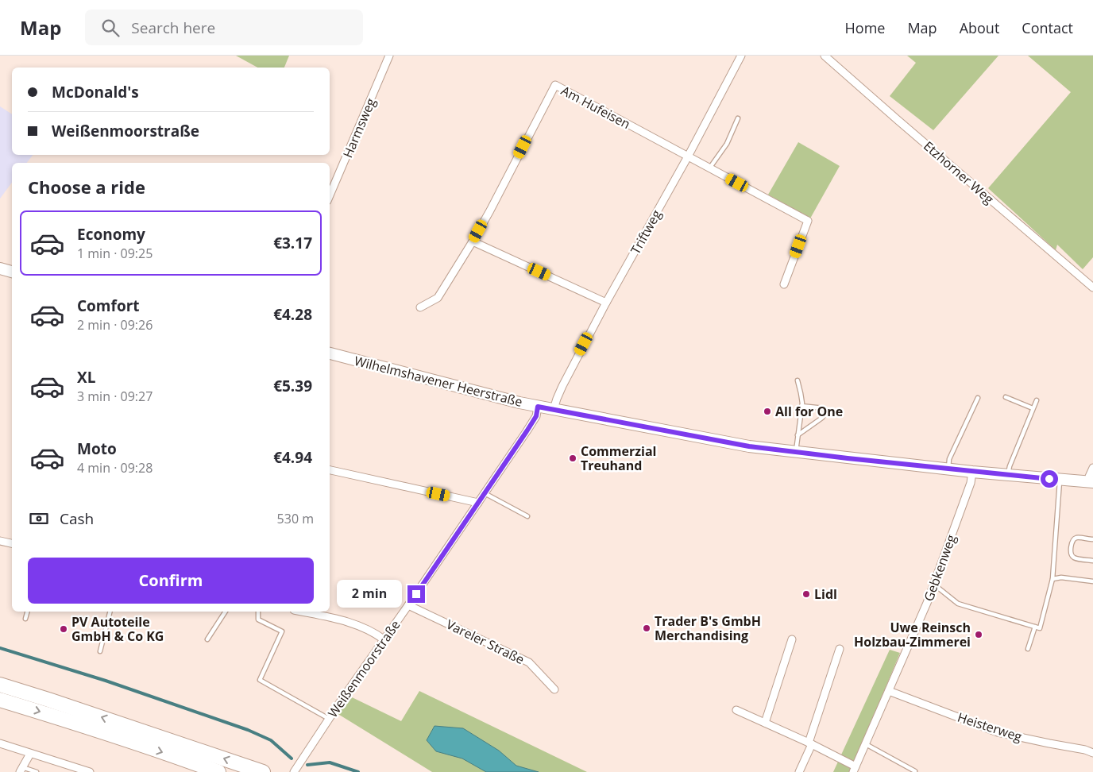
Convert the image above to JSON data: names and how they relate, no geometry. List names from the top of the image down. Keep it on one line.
{"streets":{"street":["Am Hufeisen","Harmsweg","Etzhorner Weg","Triftweg","Wilhelmshavener Heerstraße","Gebkenweg","Vareler Straße","Weißenmoorstraße","Heisterweg"]},"crossings":[["Am Hufeisen","Triftweg"],["Triftweg","Wilhelmshavener Heerstraße"],["Wilhelmshavener Heerstraße","Gebkenweg"],["Wilhelmshavener Heerstraße","Weißenmoorstraße"],["Gebkenweg","Heisterweg"],["Vareler Straße","Weißenmoorstraße"]],"places":["All for One","Commerzial Treuhand","Lidl","Trader B's GmbH Merchandising","PV Autoteile GmbH & Co KG","Uwe Reinsch Holzbau-Zimmerei"],"page":{"header":"Map","search":"Search here","nav":["Home","Map","About","Contact"],"banner":["McDonald's","Weißenmoorstraße"],"heading":"Choose a ride","list":[{"name":"Economy","note":"1 min · 09:25","value":"€3.17"},{"name":"Comfort","note":"2 min · 09:26","value":"€4.28"},{"name":"XL","note":"3 min · 09:27","value":"€5.39"},{"name":"Moto","note":"4 min · 09:28","value":"€4.94"}],"pay":["Cash","530 m"],"buttons":"Confirm","bubble":"2 min"}}
